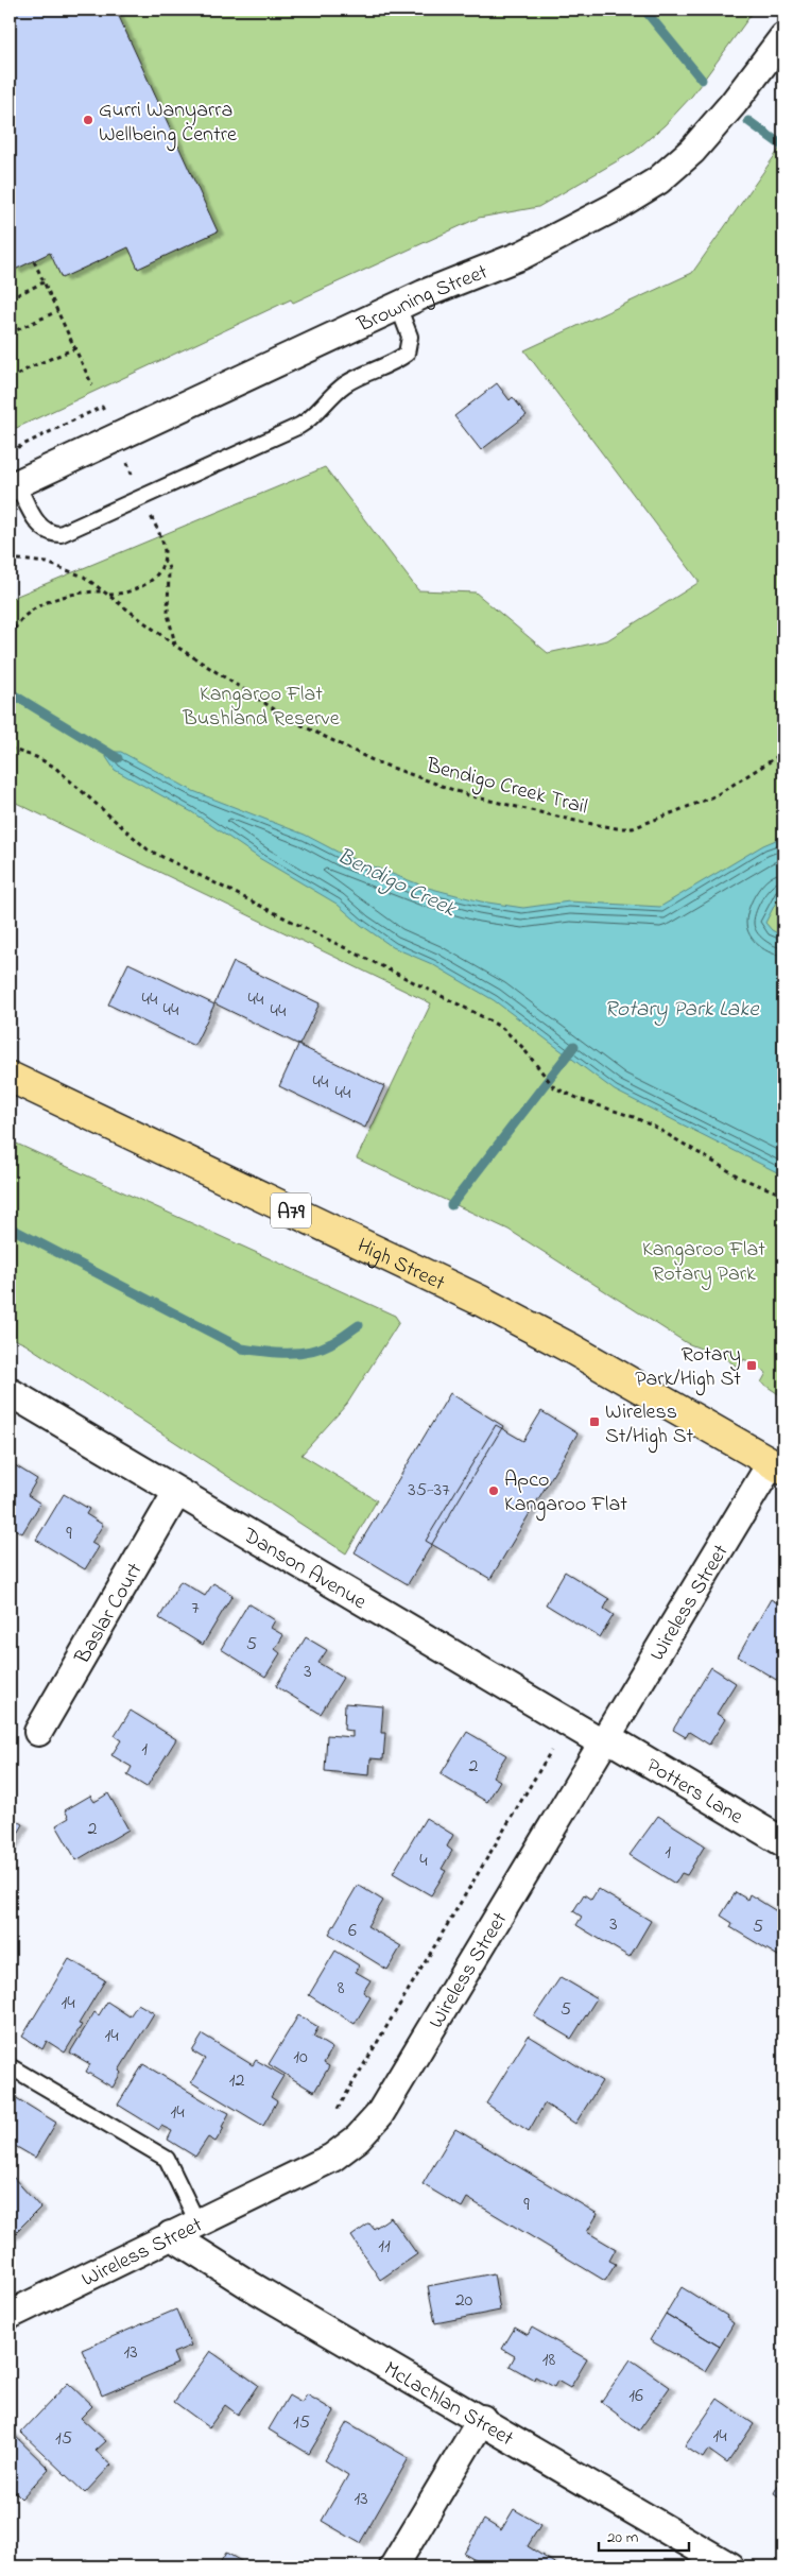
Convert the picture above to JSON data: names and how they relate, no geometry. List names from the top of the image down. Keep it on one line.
{"streets":{"highway":["A79","High Street"],"street":["Browning Street","Danson Avenue","Wireless Street","Baslar Court","Potters Lane","McLachlan Street"],"path":["Bendigo Creek Trail"]},"crossings":[["High Street","Wireless Street"],["Danson Avenue","Wireless Street"],["Danson Avenue","Baslar Court"],["Danson Avenue","Potters Lane"],["Wireless Street","Potters Lane"],["Wireless Street","McLachlan Street"]],"water":["Bendigo Creek","Rotary Park Lake"],"parks":["Kangaroo Flat Bushland Reserve","Kangaroo Flat Rotary Park"],"places":{"other":["Gurri Wanyarra Wellbeing Centre","Apco Kangaroo Flat"],"transit":["Rotary Park/High St","Wireless St/High St"]},"house_numbers":["44","44","44","44","44","44","35-37","9","7","5","3","1","2","2","1","4","3","5","6","8","14","5","14","10","12","14","9","11","20","13","18","16","15","14","15","13"],"scale_bar":"20 m"}
